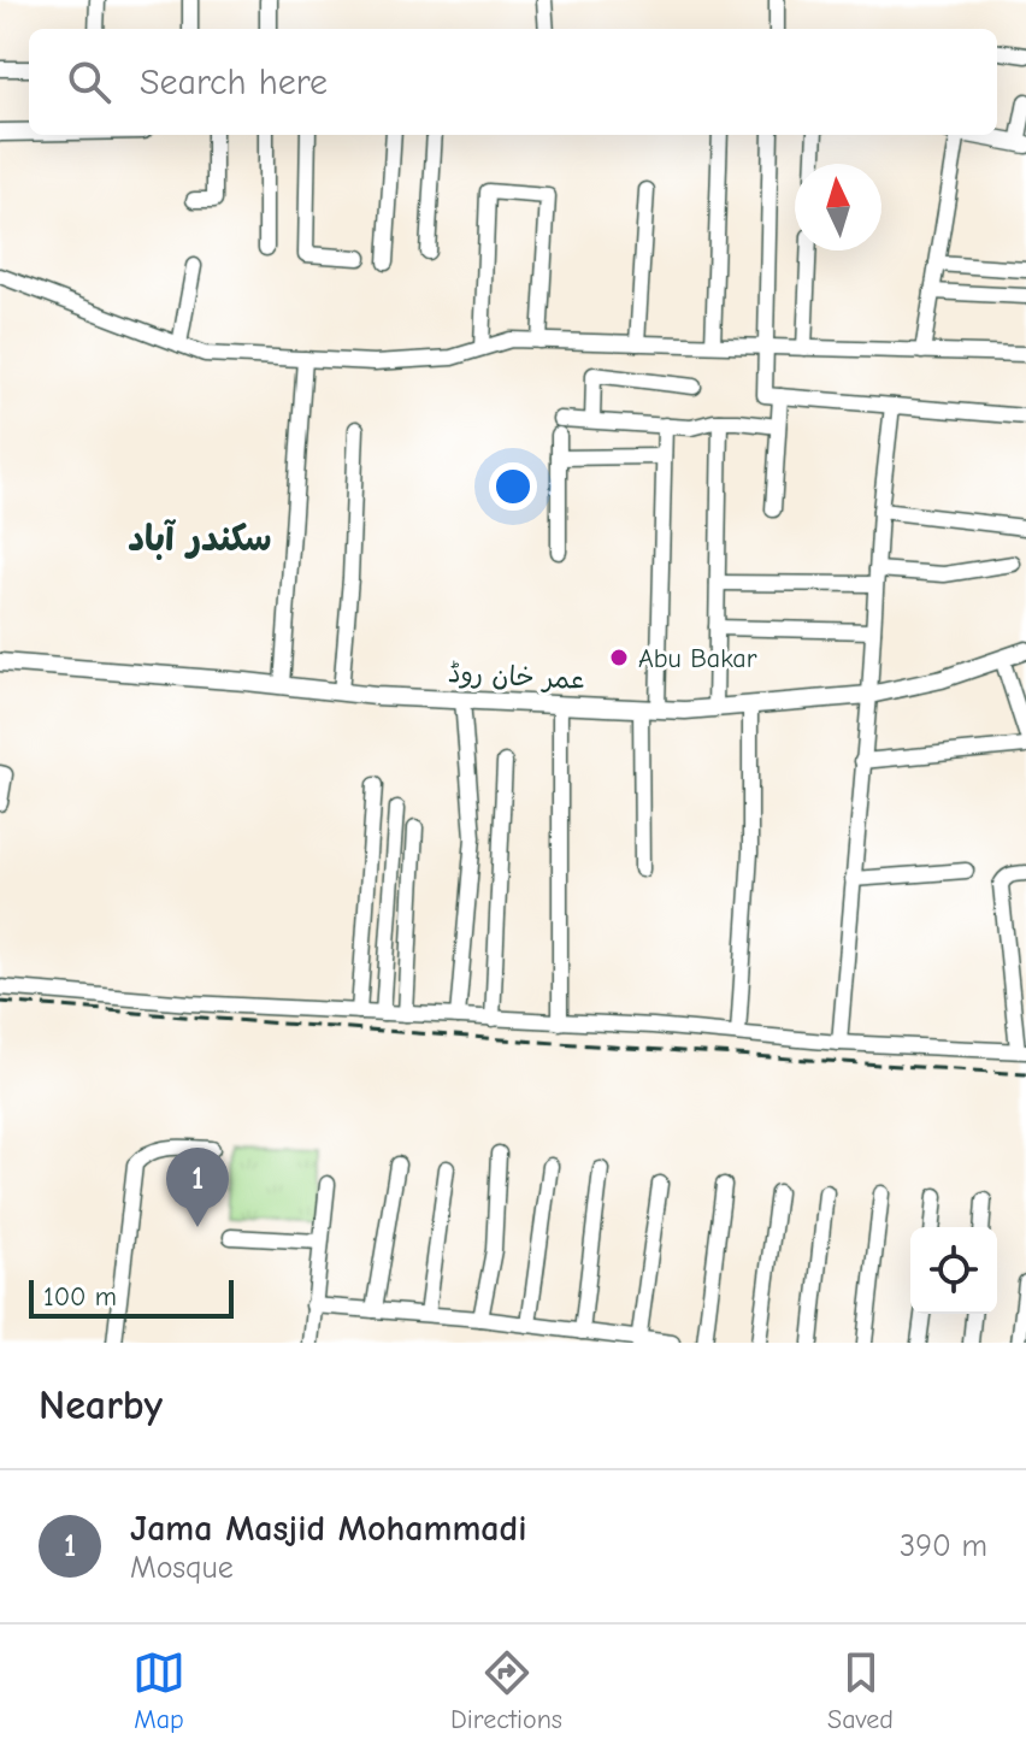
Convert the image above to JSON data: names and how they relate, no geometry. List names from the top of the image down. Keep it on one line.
{"streets":{"street":["عمر خان روڈ"]},"districts":["سکندر آباد"],"places":["Abu Bakar"],"scale_bar":"100 m","north":"top","page":{"search":"Search here","pins":"1","scale":"100 m","heading":"Nearby","list":[{"mark":"1","name":"Jama Masjid Mohammadi","note":"Mosque","value":"390 m"}],"nav":["Map","Directions","Saved"]}}
